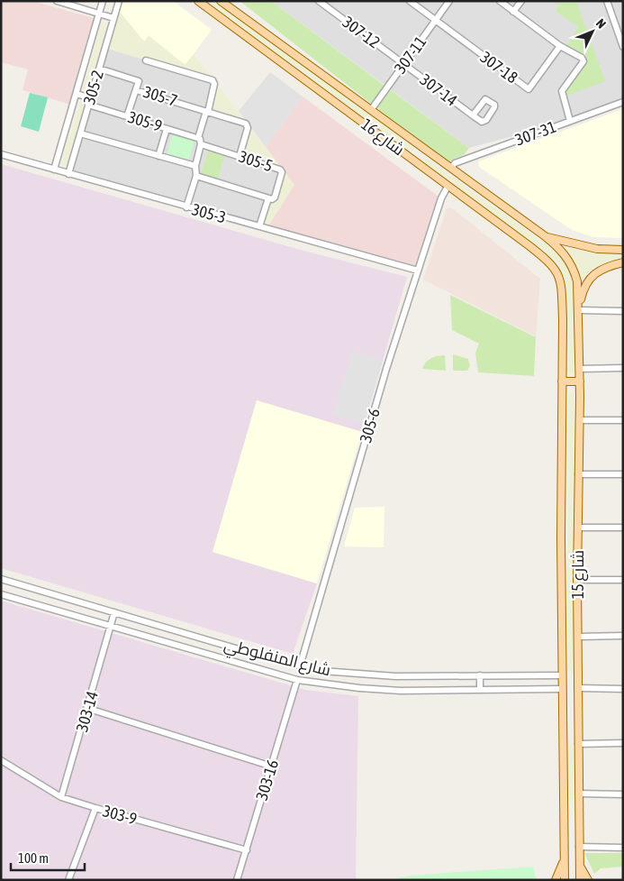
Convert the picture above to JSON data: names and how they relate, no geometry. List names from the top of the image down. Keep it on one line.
{"streets":{"main road":["شارع 16","شارع 15"],"street":["307-12","307-11","307-18","305-2","307-14","305-7","305-9","307-31","305-5","305-3","305-6","شارع المنفلوطي","303-14","303-16","303-9"]},"crossings":[["307-12","307-11"],["307-12","307-14"],["307-11","307-18"],["307-11","307-14"],["307-11","شارع 16"],["305-2","305-7"],["305-2","305-9"],["305-2","305-3"],["305-7","305-5"],["305-9","305-5"],["307-31","شارع 16"],["شارع 16","305-6"],["شارع 16","شارع 15"],["305-3","305-6"],["305-6","شارع المنفلوطي"],["شارع 15","شارع المنفلوطي"],["شارع المنفلوطي","303-14"],["شارع المنفلوطي","303-16"],["303-14","303-9"],["303-16","303-9"]],"scale_bar":"100 m","north":"top right"}
